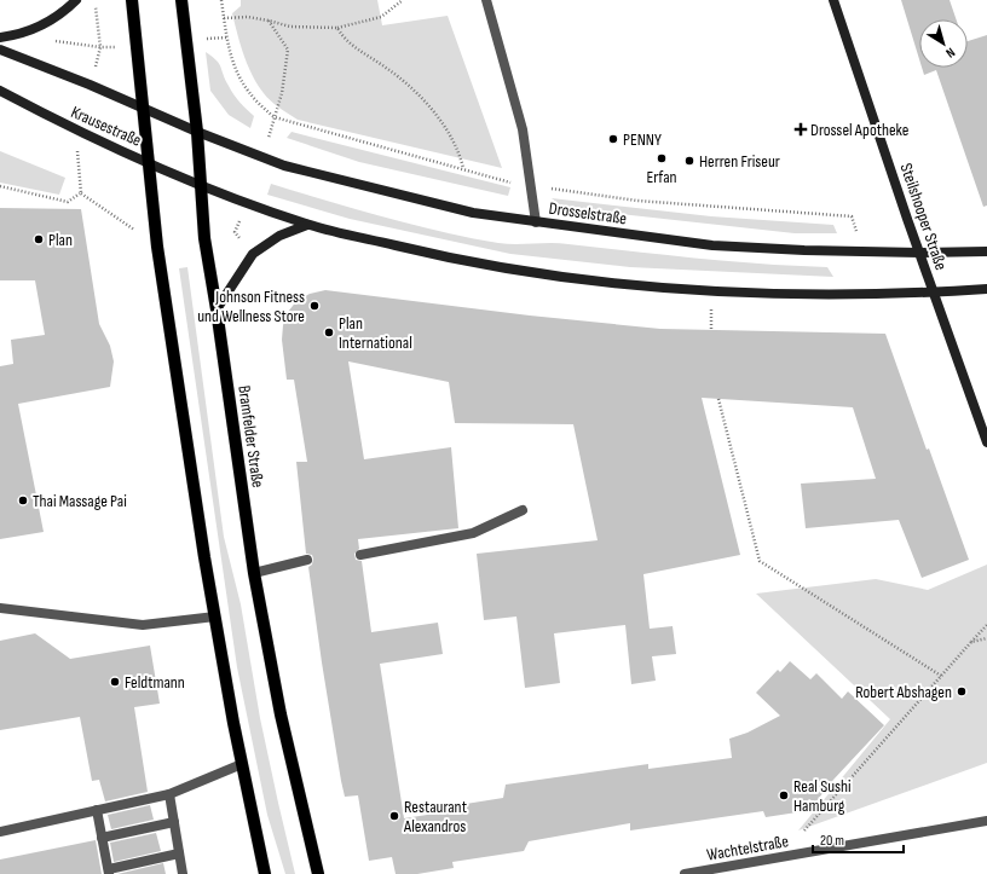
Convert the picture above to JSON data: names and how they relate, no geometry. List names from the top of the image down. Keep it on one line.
{"streets":{"main road":["Krausestraße","Drosselstraße","Steilshooper Straße","Bramfelder Straße"],"street":["Wachtelstraße"]},"crossings":[["Krausestraße","Drosselstraße"],["Krausestraße","Bramfelder Straße"],["Drosselstraße","Steilshooper Straße"],["Drosselstraße","Bramfelder Straße"]],"places":{"health":["Drossel Apotheke"],"other":["PENNY","Erfan","Herren Friseur","Plan","Johnson Fitness und Wellness Store","Plan International","Thai Massage Pai","Feldtmann","Robert Abshagen","Real Sushi Hamburg","Restaurant Alexandros"]},"scale_bar":"20 m","north":"bottom right"}
